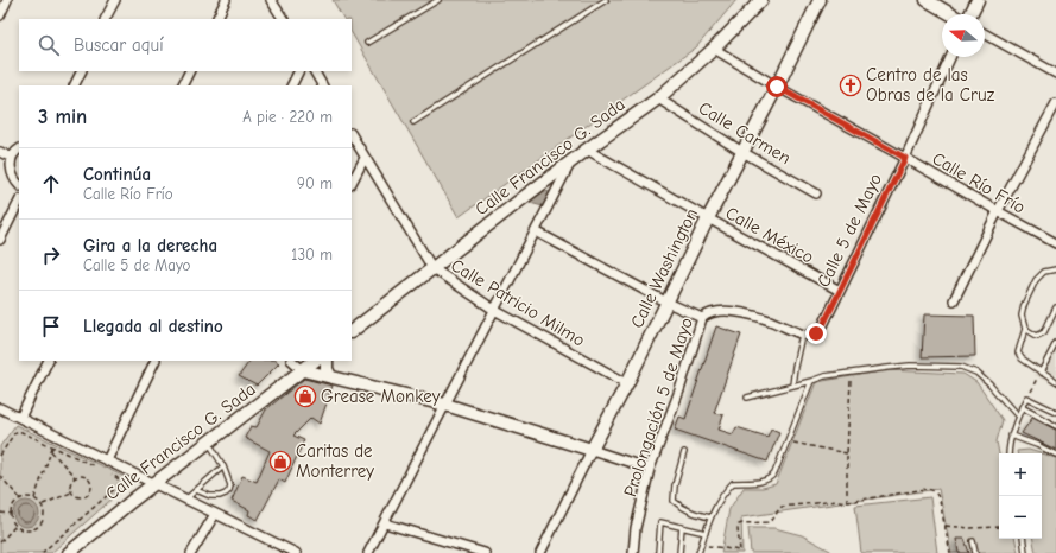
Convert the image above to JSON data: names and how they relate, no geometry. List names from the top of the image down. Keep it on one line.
{"streets":{"street":["Calle Carmen","Calle Francisco G. Sada","Calle Río Frío","Calle 5 de Mayo","Calle México","Calle Washington","Calle Patricio Milmo","Prolongación 5 de Mayo"]},"crossings":[["Calle Carmen","Calle Francisco G. Sada"],["Calle Carmen","Calle Washington"],["Calle Francisco G. Sada","Calle Río Frío"],["Calle Francisco G. Sada","Calle México"],["Calle Francisco G. Sada","Calle Patricio Milmo"],["Calle Río Frío","Calle 5 de Mayo"],["Calle Río Frío","Calle Washington"],["Calle 5 de Mayo","Calle México"],["Calle 5 de Mayo","Prolongación 5 de Mayo"],["Calle México","Calle Washington"],["Calle Washington","Calle Patricio Milmo"]],"places":{"church":["Centro de las Obras de la Cruz"],"shop":["Grease Monkey","Caritas de Monterrey"]},"north":"left","page":{"search":"Buscar aquí","heading":["3 min","A pie · 220 m"],"list":[["Continúa","Calle Río Frío","90 m"],["Gira a la derecha","Calle 5 de Mayo","130 m"],"Llegada al destino"],"map_buttons":["+","−"]}}
